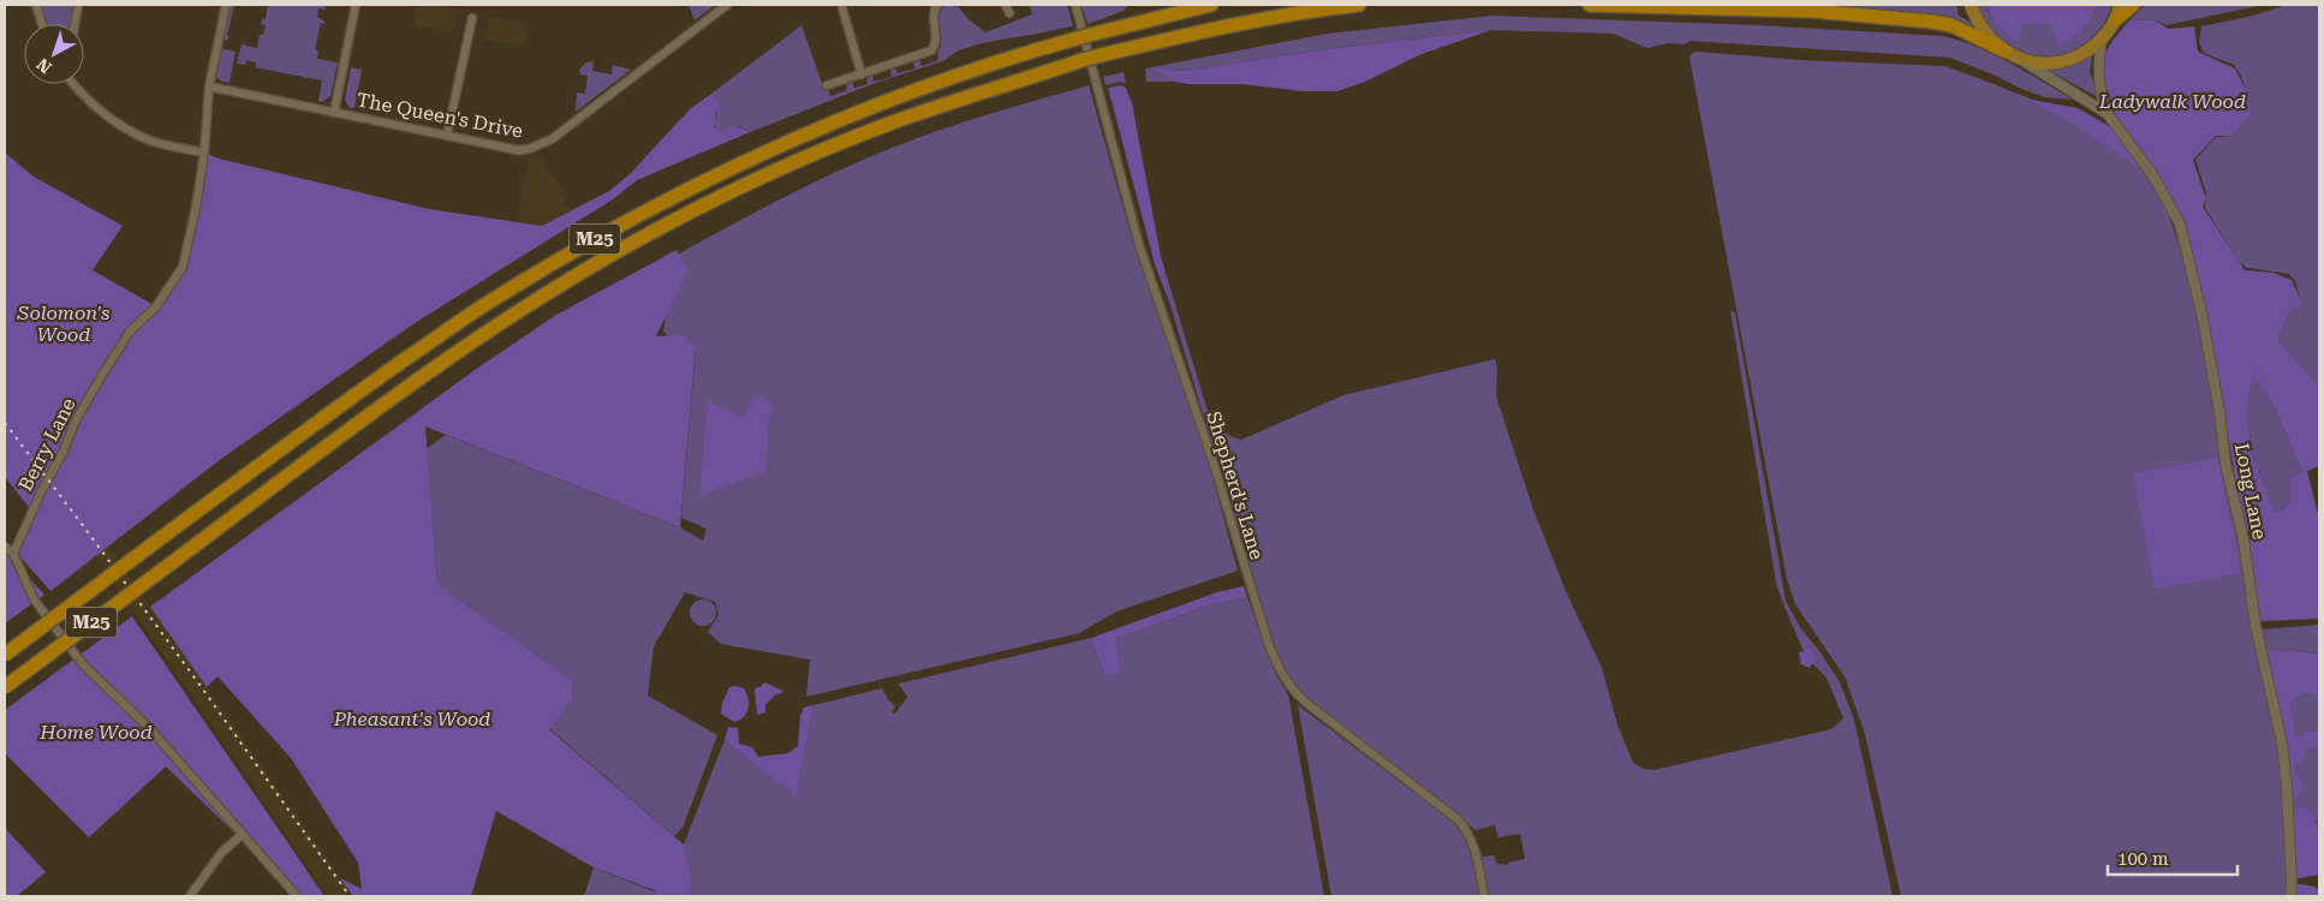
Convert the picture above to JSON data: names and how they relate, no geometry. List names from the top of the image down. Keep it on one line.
{"streets":{"highway":["M25"],"street":["The Queen's Drive","Berry Lane","Shepherd's Lane","Long Lane"]},"crossings":[["The Queen's Drive","Berry Lane"]],"parks":["Ladywalk Wood","Solomon's Wood","Pheasant's Wood","Home Wood"],"scale_bar":"100 m","north":"bottom left"}
